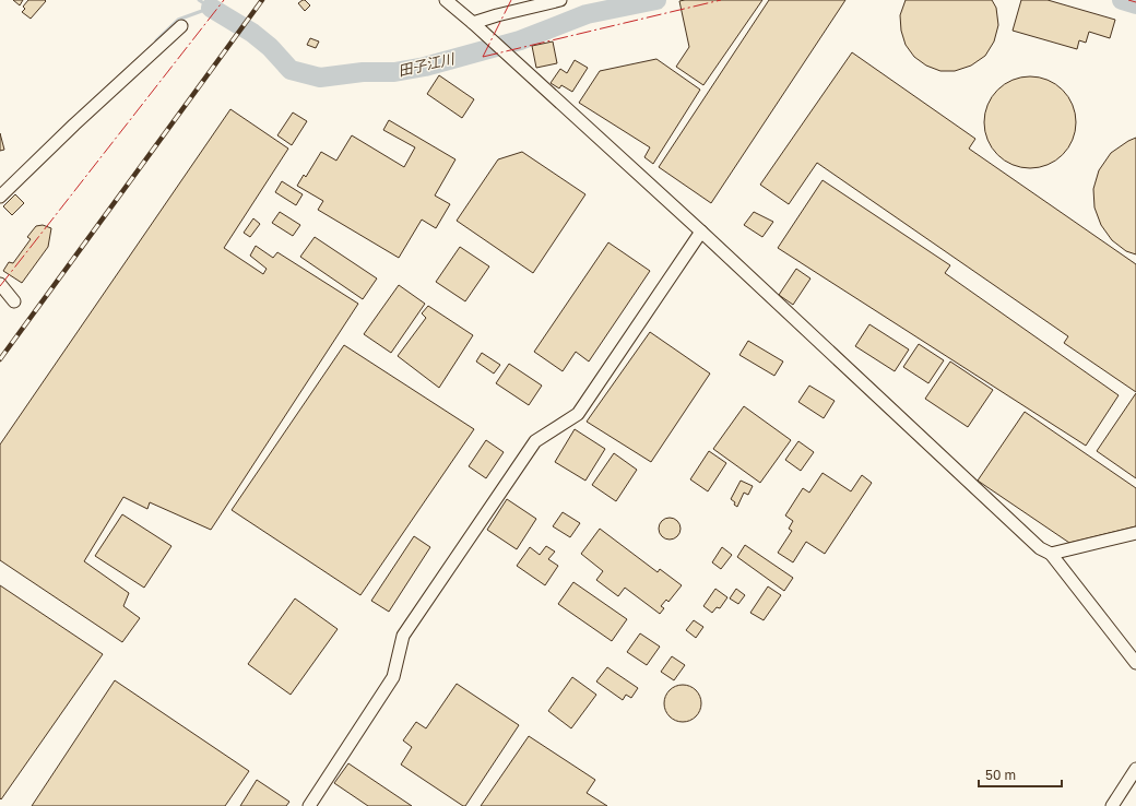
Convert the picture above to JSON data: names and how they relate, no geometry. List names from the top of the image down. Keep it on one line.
{"water":["田子江川"],"scale_bar":"50 m"}
